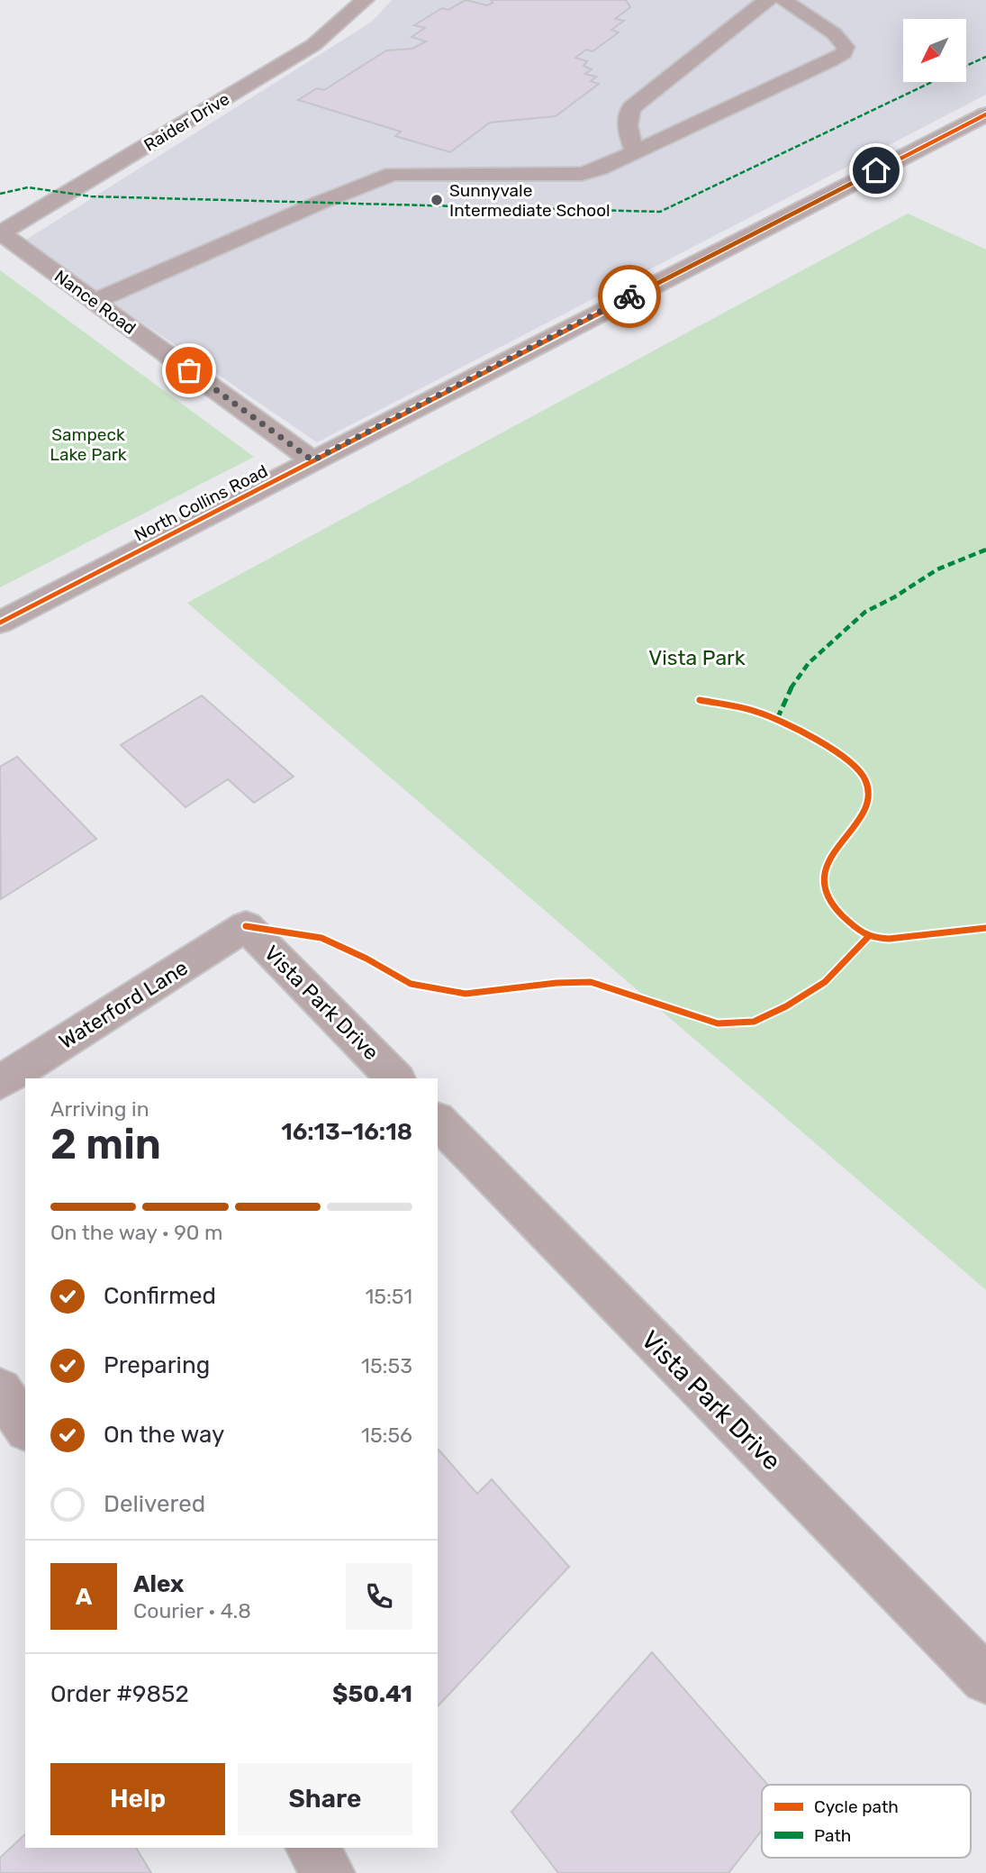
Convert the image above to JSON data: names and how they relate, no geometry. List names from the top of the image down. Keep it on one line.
{"streets":{"street":["Raider Drive","Nance Road","North Collins Road","Vista Park Drive","Waterford Lane"]},"crossings":[["Raider Drive","Nance Road"],["Nance Road","North Collins Road"],["Vista Park Drive","Waterford Lane"]],"parks":["Sampeck Lake Park","Vista Park"],"places":["Sunnyvale Intermediate School"],"legend":["Cycle path","Path"],"north":"bottom left","page":{"heading":["2 min","Arriving in","16:13–16:18"],"panel":["Alex","Courier · 4.8","Order #9852","$50.41"],"bar":"On the way · 90 m","list":[["Confirmed","15:51"],["Preparing","15:53"],["On the way","15:56"],"Delivered"],"round":"A","buttons":["Help","Share"]}}
